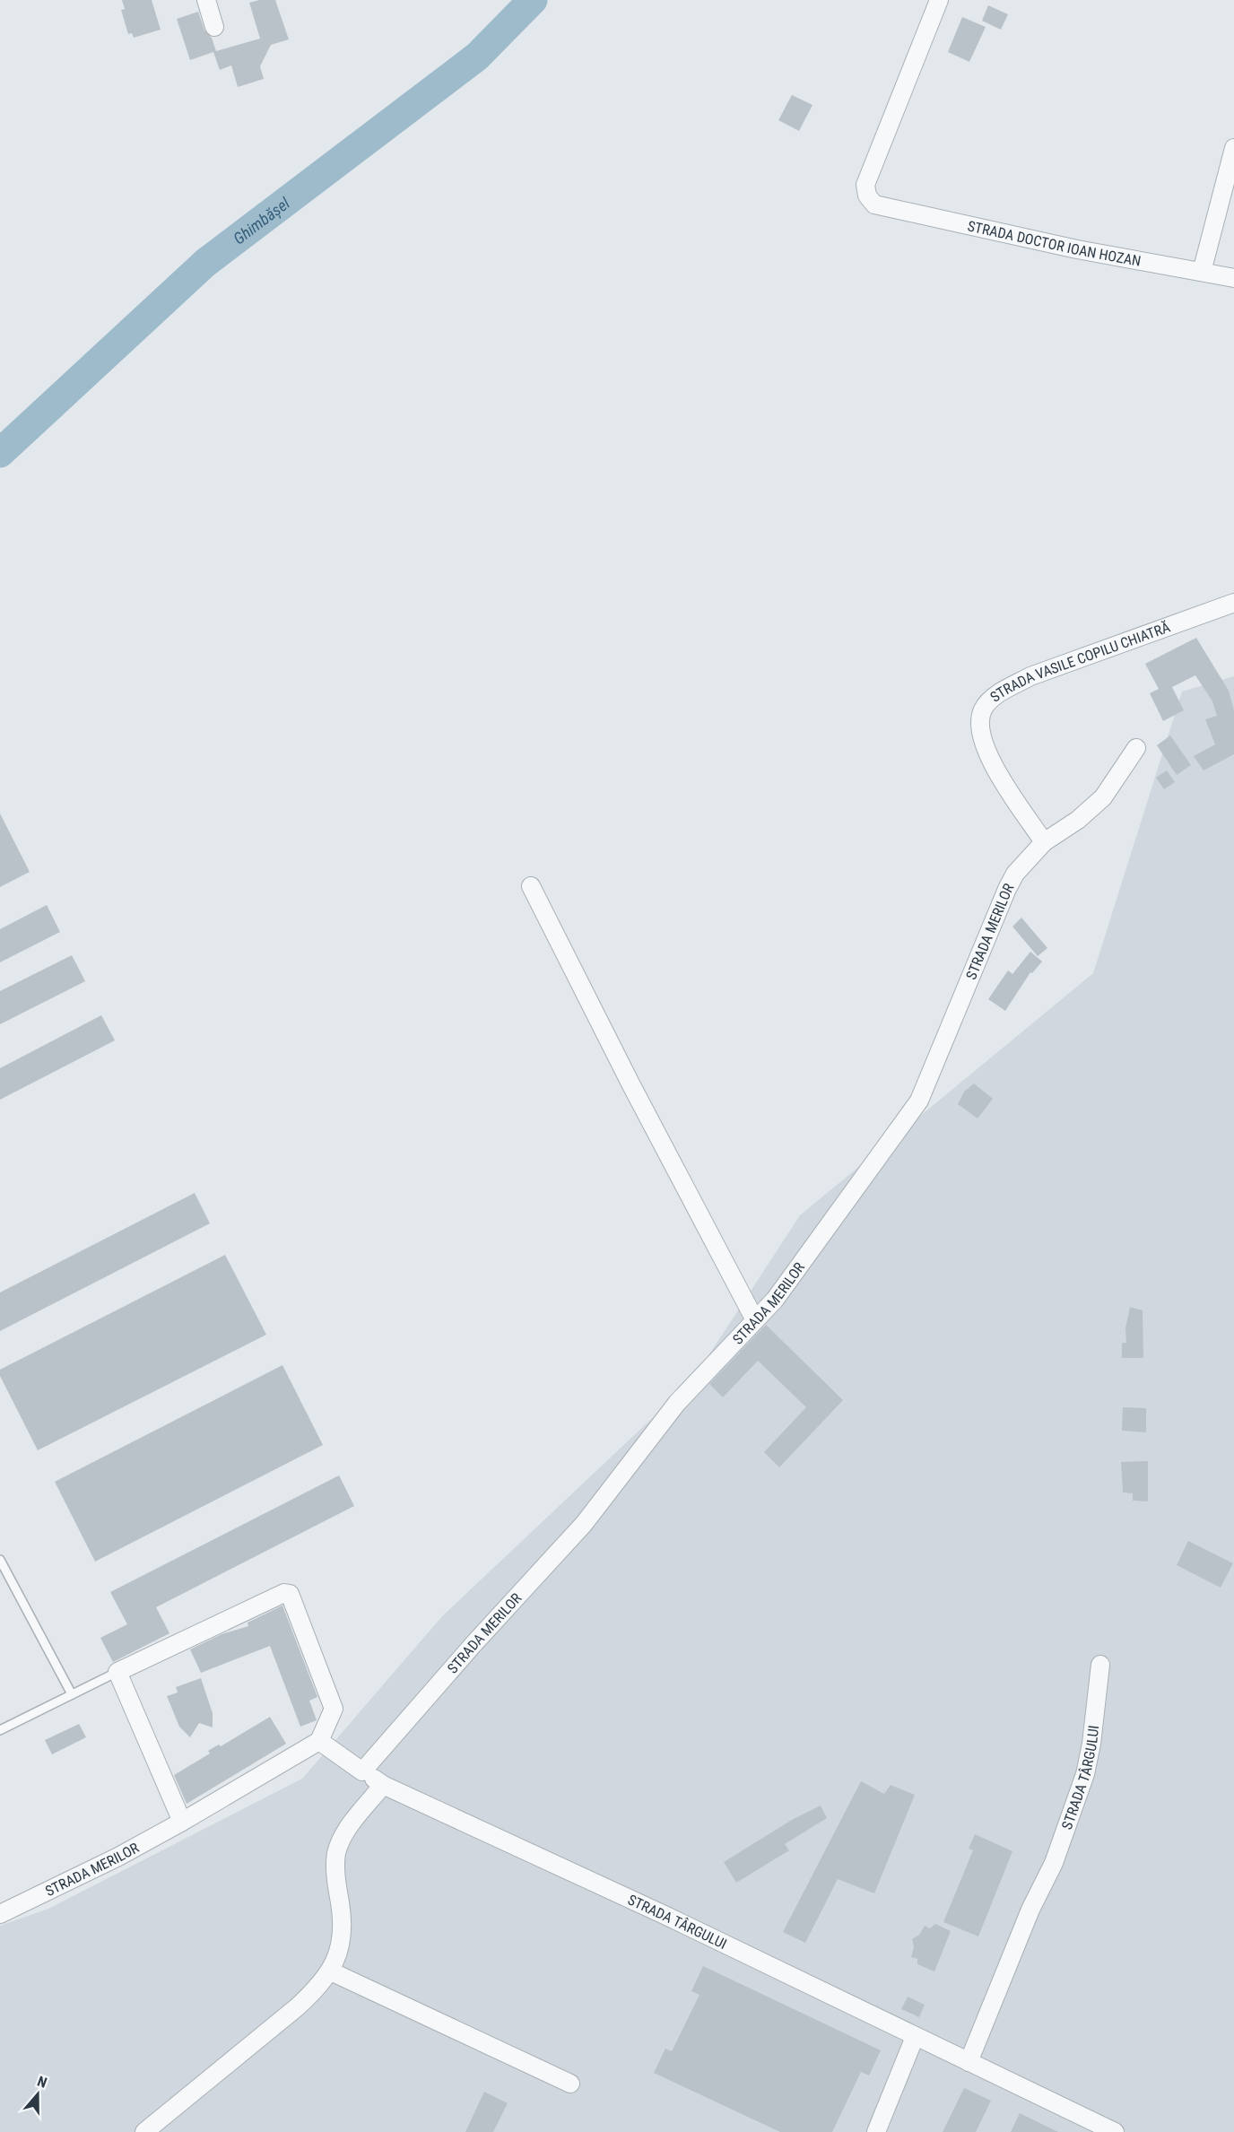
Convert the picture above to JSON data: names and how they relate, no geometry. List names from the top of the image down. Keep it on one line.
{"streets":{"street":["STRADA DOCTOR IOAN HOZAN","STRADA VASILE COPILU CHIATRĂ","STRADA MERILOR","STRADA TÂRGULUI"]},"crossings":[["STRADA VASILE COPILU CHIATRĂ","STRADA MERILOR"],["STRADA MERILOR","STRADA TÂRGULUI"]],"water":["Ghimbășel"],"north":"top"}
